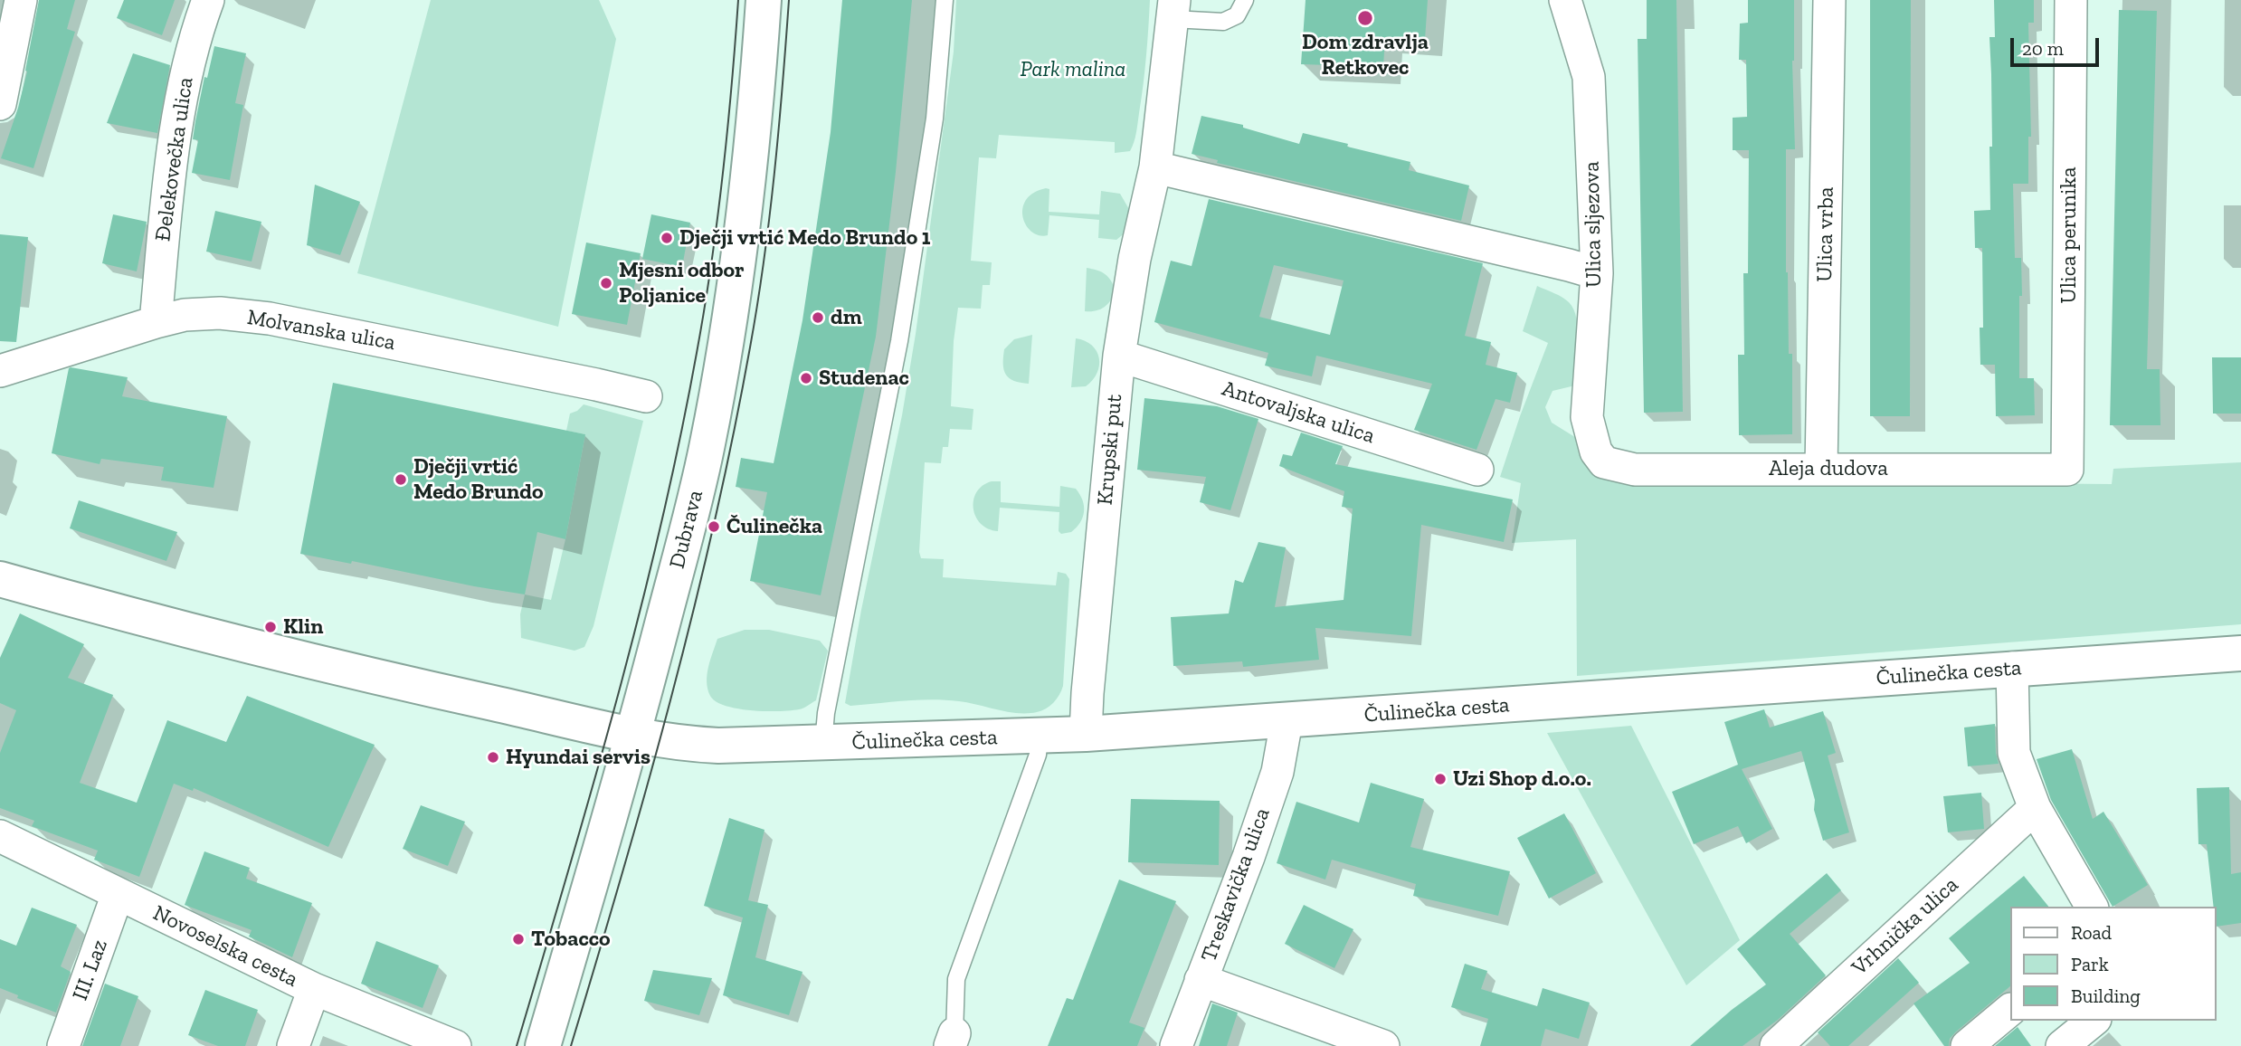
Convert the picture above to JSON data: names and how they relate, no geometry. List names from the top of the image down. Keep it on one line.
{"streets":{"main road":["Dubrava","Čulinečka cesta"],"street":["Đelekovečka ulica","Ulica sljezova","Ulica vrba","Ulica perunika","Molvanska ulica","Antovaljska ulica","Krupski put","Aleja dudova","Treskavička ulica","Vrhnička ulica","Novoselska cesta","III. Laz"]},"crossings":[["Đelekovečka ulica","Molvanska ulica"],["Ulica sljezova","Aleja dudova"],["Ulica vrba","Aleja dudova"],["Ulica perunika","Aleja dudova"],["Antovaljska ulica","Krupski put"],["Krupski put","Čulinečka cesta"],["Dubrava","Čulinečka cesta"],["Čulinečka cesta","Treskavička ulica"],["Novoselska cesta","III. Laz"]],"parks":["Park malina"],"places":["Dom zdravlja Retkovec","Dječji vrtić Medo Brundo 1","Mjesni odbor Poljanice","dm","Studenac","Dječji vrtić Medo Brundo","Čulinečka","Klin","Hyundai servis","Uzi Shop d.o.o.","Tobacco"],"legend":["Road","Park","Building"],"scale_bar":"20 m"}
